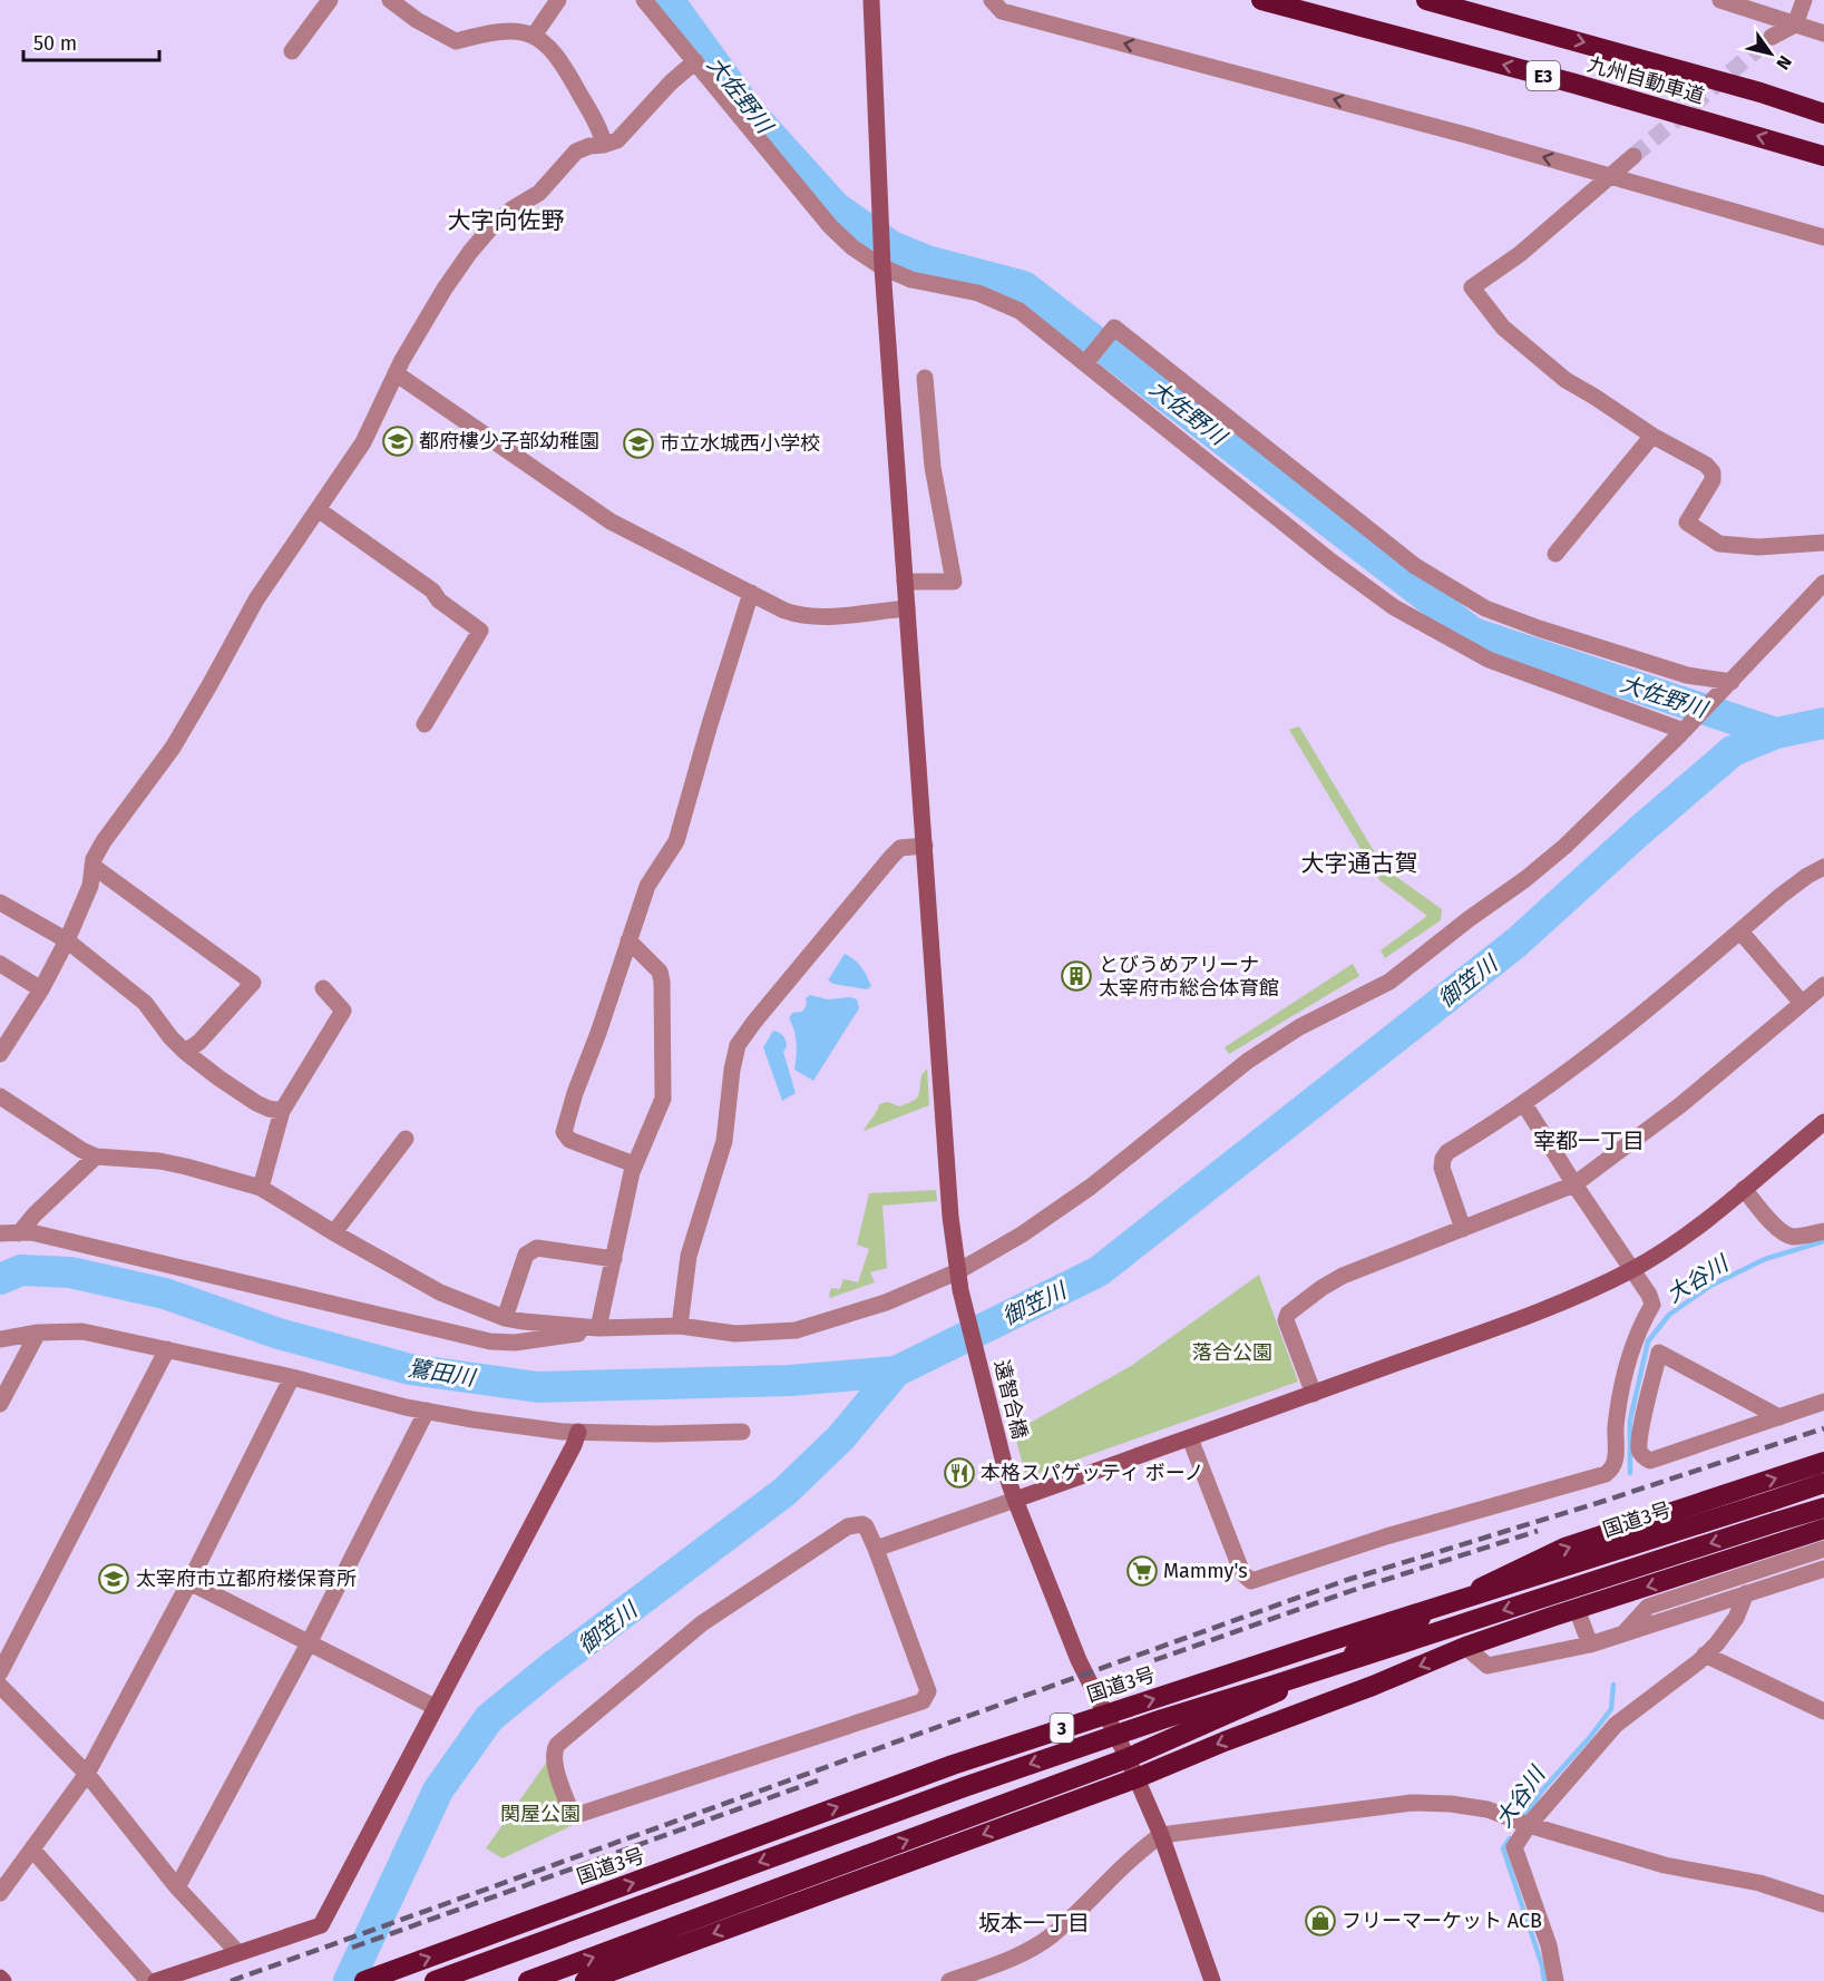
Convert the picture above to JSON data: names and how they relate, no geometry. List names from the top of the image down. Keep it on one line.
{"streets":{"highway":["E3","九州自動車道","国道3号","3"],"street":["遠智合橋"]},"districts":["大字向佐野","大字通古賀","宰都一丁目","坂本一丁目"],"water":["大佐野川","御笠川","大谷川","鷺田川"],"parks":["落合公園","関屋公園"],"places":{"school or university":["都府樓少子部幼稚園","市立水城西小学校","太宰府市立都府楼保育所"],"building":["とびうめアリーナ 太宰府市総合体育館"],"restaurant":["本格スパゲッティ ボーノ"],"supermarket":["Mammy's"],"shop":["フリーマーケット ACB"]},"scale_bar":"50 m","north":"bottom right"}
